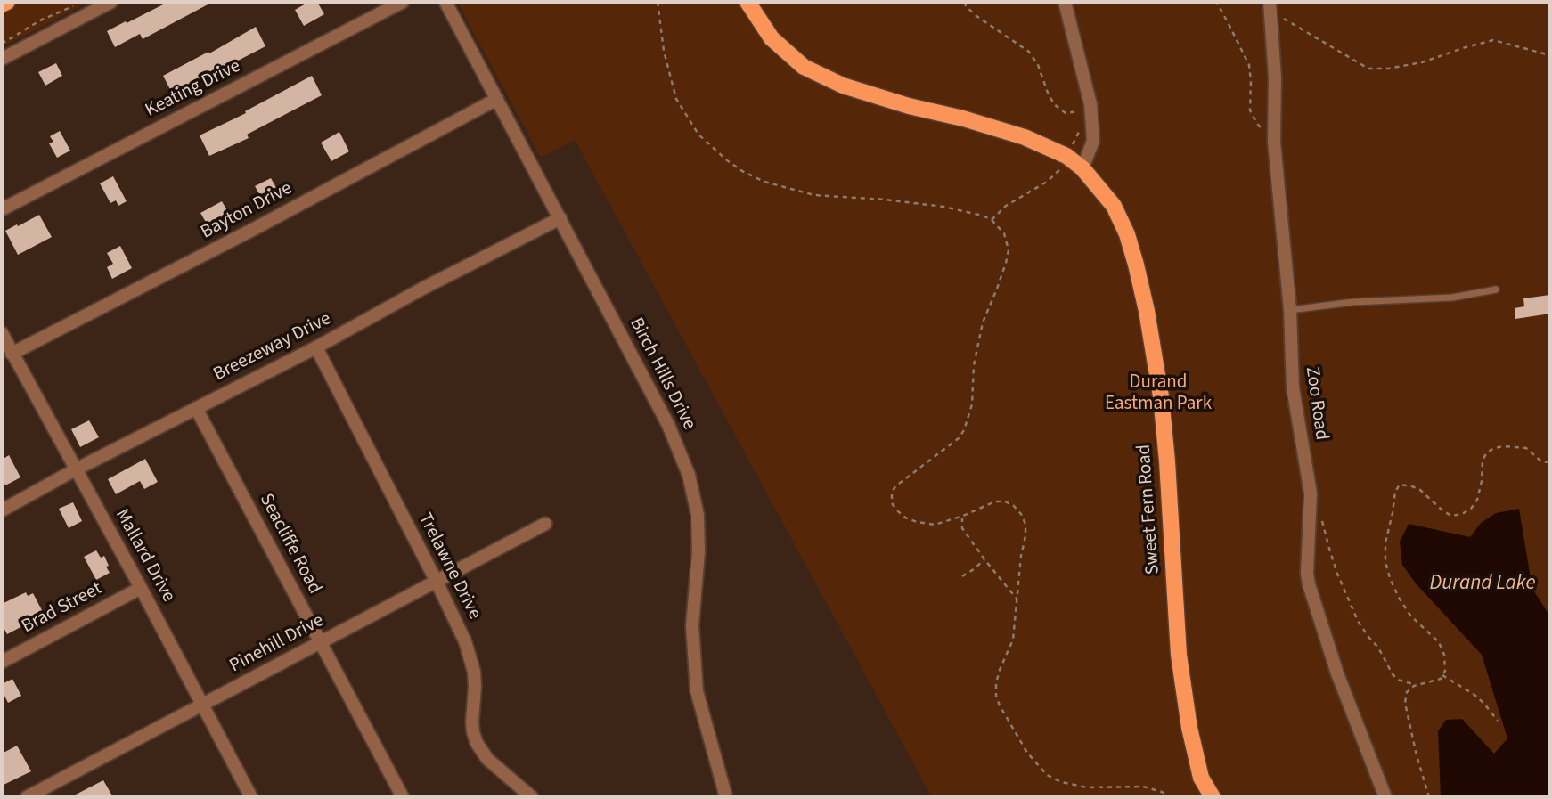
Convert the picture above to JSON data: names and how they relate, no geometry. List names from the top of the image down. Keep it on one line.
{"streets":{"main road":["Sweet Fern Road"],"street":["Keating Drive","Bayton Drive","Breezeway Drive","Birch Hills Drive","Zoo Road","Seacliffe Road","Mallard Drive","Trelawne Drive","Brad Street","Pinehill Drive"]},"crossings":[["Bayton Drive","Birch Hills Drive"],["Bayton Drive","Mallard Drive"],["Breezeway Drive","Birch Hills Drive"],["Breezeway Drive","Seacliffe Road"],["Breezeway Drive","Mallard Drive"],["Breezeway Drive","Trelawne Drive"],["Seacliffe Road","Pinehill Drive"],["Mallard Drive","Brad Street"],["Mallard Drive","Pinehill Drive"],["Trelawne Drive","Pinehill Drive"]],"water":["Durand Lake"],"parks":["Durand Eastman Park"]}
